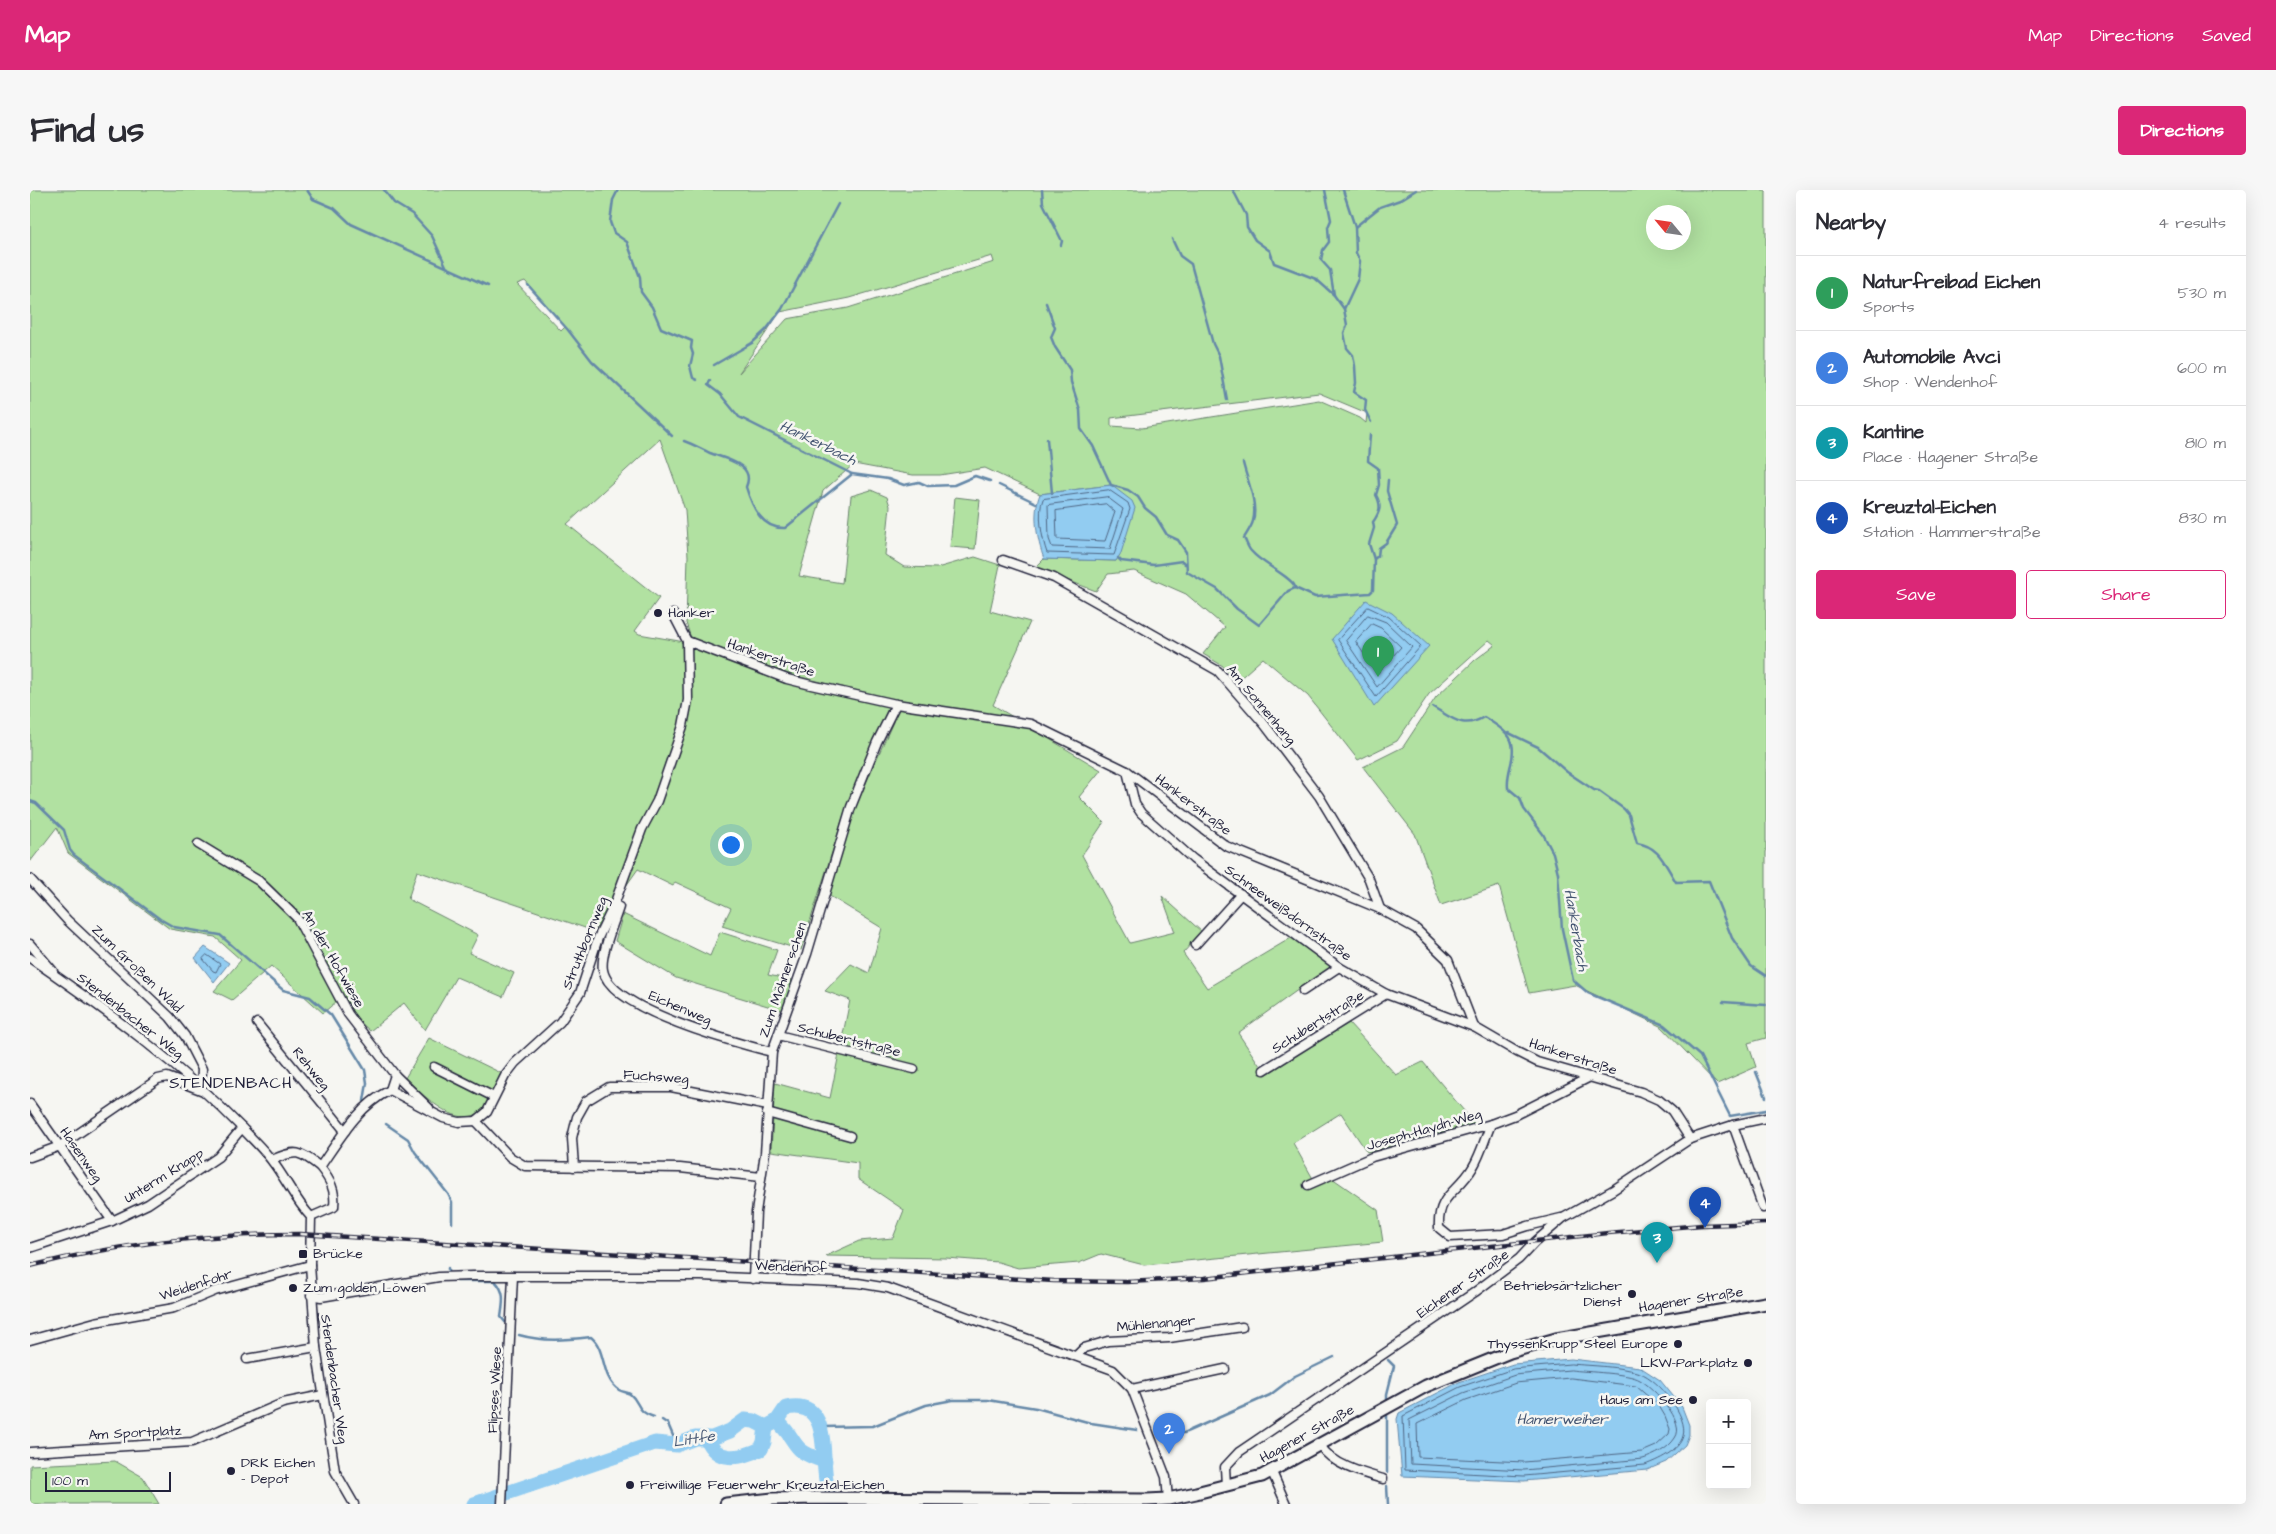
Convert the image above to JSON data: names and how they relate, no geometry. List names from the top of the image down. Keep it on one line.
{"streets":{"main road":["Hagener Straße"],"street":["Hankerstraße","Am Sonnenhang","Schneeweißdornstraße","Struthbornweg","An der Hofwiese","Zum Großen Wald","Zum Möhnerschen","Eichenweg","Stendenbacher Weg","Schubertstraße","Rehweg","Fuchsweg","Joseph-Haydn-Weg","Hasenweg","Unterm Knapp","Wendenhof","Eichener Straße","Weidenfohr","Mühlenanger","Flipses Wiese","Am Sportplatz"]},"crossings":[["Hankerstraße","Am Sonnenhang"],["Hankerstraße","Schneeweißdornstraße"],["Hankerstraße","Struthbornweg"],["Hankerstraße","Zum Möhnerschen"],["Hankerstraße","Joseph-Haydn-Weg"],["Hankerstraße","Eichener Straße"],["Schneeweißdornstraße","Schubertstraße"],["Struthbornweg","Eichenweg"],["Zum Großen Wald","Stendenbacher Weg"],["Zum Möhnerschen","Eichenweg"],["Zum Möhnerschen","Schubertstraße"],["Zum Möhnerschen","Fuchsweg"],["Zum Möhnerschen","Wendenhof"],["Stendenbacher Weg","Unterm Knapp"],["Stendenbacher Weg","Wendenhof"],["Stendenbacher Weg","Weidenfohr"],["Stendenbacher Weg","Am Sportplatz"],["Hasenweg","Unterm Knapp"],["Wendenhof","Hagener Straße"],["Wendenhof","Mühlenanger"],["Wendenhof","Flipses Wiese"],["Eichener Straße","Hagener Straße"]],"districts":["STENDENBACH"],"water":["Hankerbach","Hamerweiher","Littfe"],"places":{"other":["Hanker","Zum golden Löwen","Betriebsärtzlicher Dienst","ThyssenKrupp Steel Europe","LKW-Parkplatz","Haus am See","DRK Eichen - Depot","Freiwillige Feuerwehr Kreuztal-Eichen"],"transit":["Brücke"]},"scale_bar":"100 m","north":"top left","page":{"header":"Map","nav":["Map","Directions","Saved"],"title":"Find us","buttons":["Directions",["Save","Share"]],"heading":["Nearby","4 results"],"list":[{"mark":"1","name":"Naturfreibad Eichen","note":"Sports","value":"530 m"},{"mark":"2","name":"Automobile Avci","note":"Shop · Wendenhof","value":"600 m"},{"mark":"3","name":"Kantine","note":"Place · Hagener Straße","value":"810 m"},{"mark":"4","name":"Kreuztal-Eichen","note":"Station · Hammerstraße","value":"830 m"}],"pins":["1","4","3","2"],"map_buttons":["+","−"],"scale":"100 m"}}
